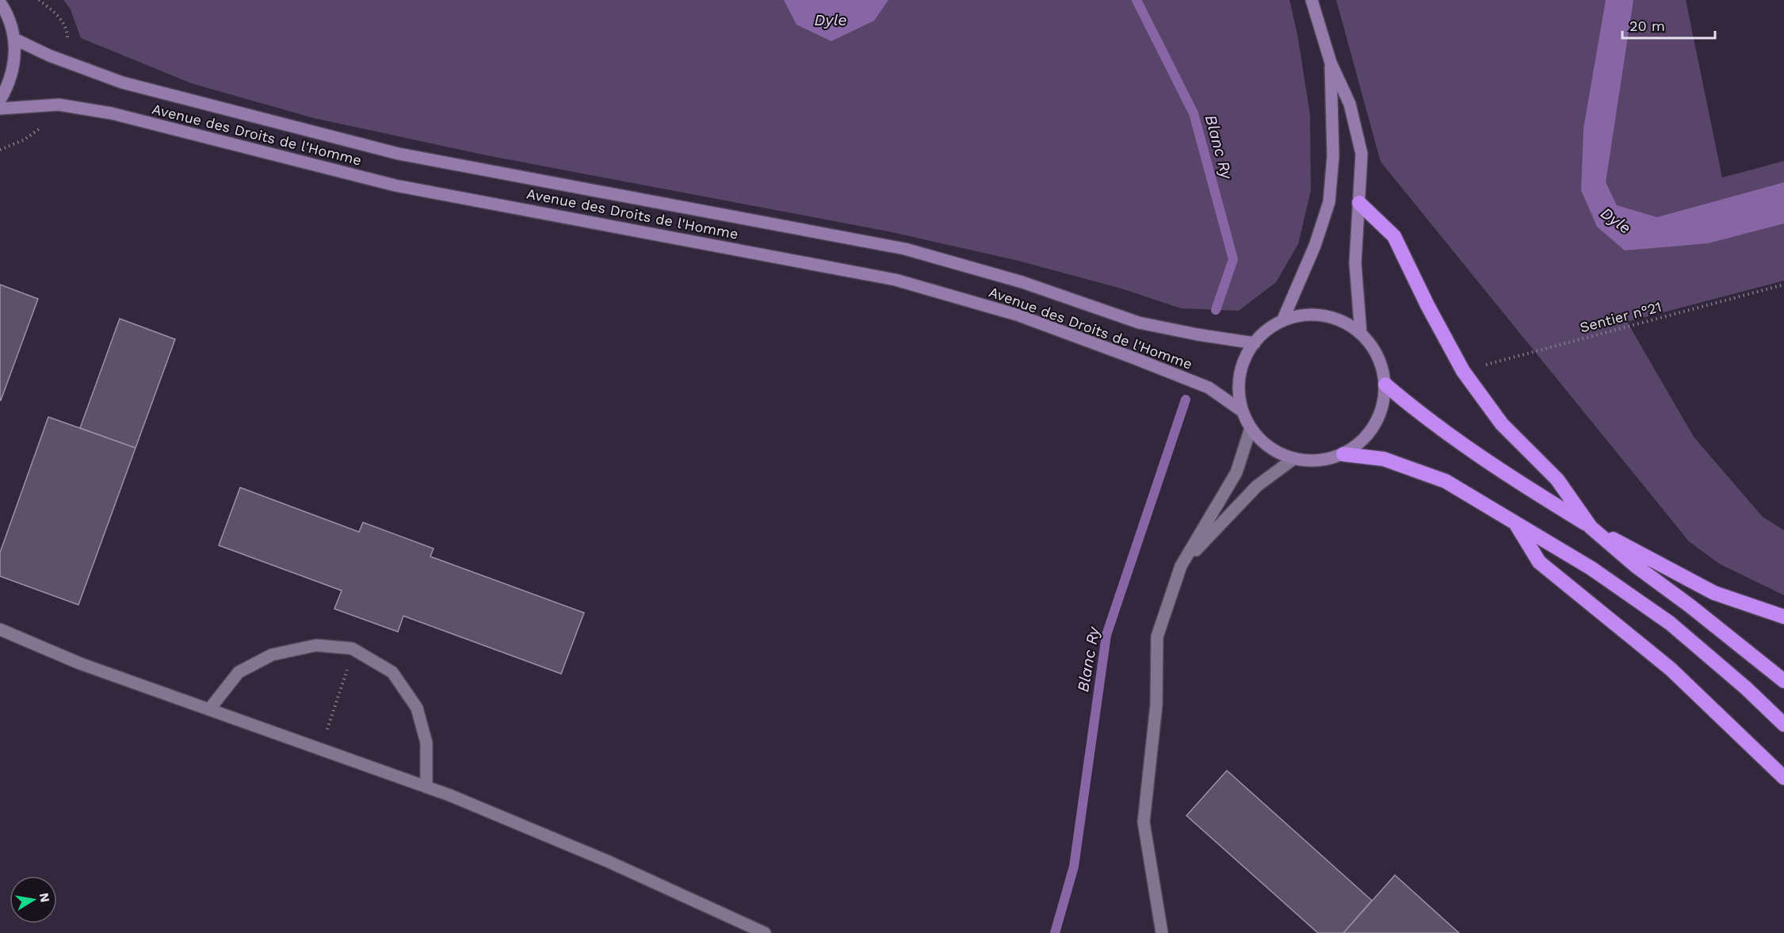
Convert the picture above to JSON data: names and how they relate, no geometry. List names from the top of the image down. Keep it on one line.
{"streets":{"main road":["Avenue des Droits de l'Homme"],"path":["Sentier n°21"]},"water":["Dyle","Blanc Ry"],"scale_bar":"20 m","north":"right"}
